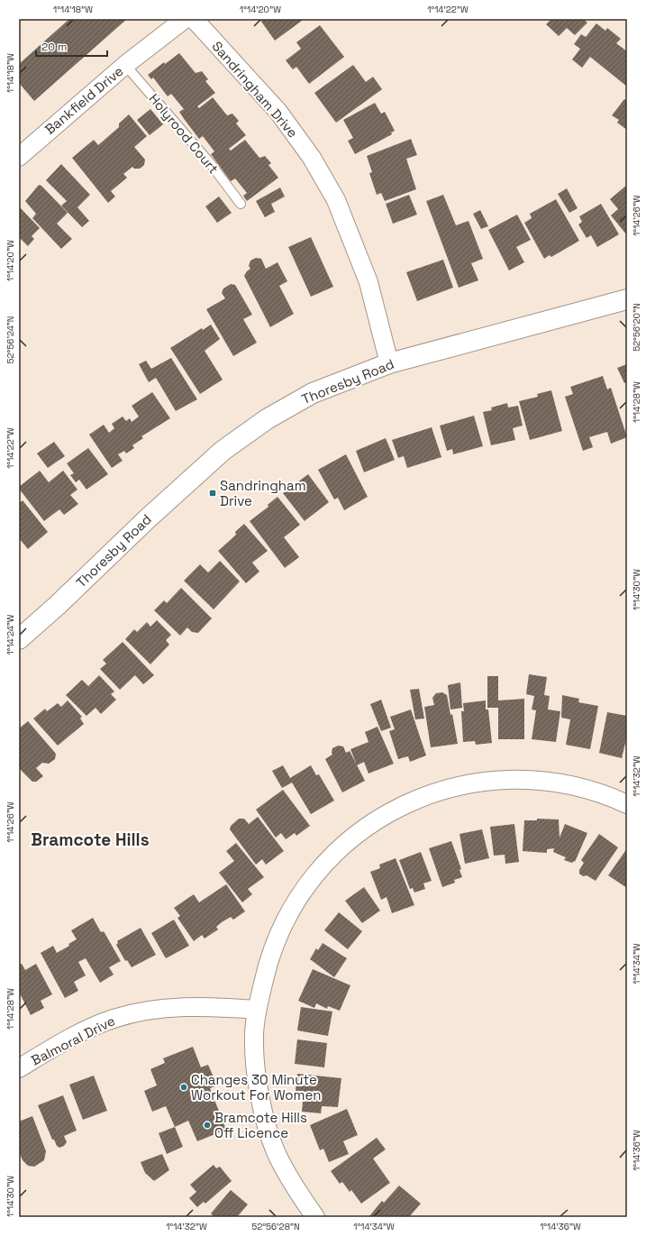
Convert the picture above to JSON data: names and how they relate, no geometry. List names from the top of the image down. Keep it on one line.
{"streets":{"street":["Sandringham Drive","Bankfield Drive","Thoresby Road","Balmoral Drive"],"lane":["Holyrood Court"]},"crossings":[["Sandringham Drive","Thoresby Road"],["Bankfield Drive","Holyrood Court"]],"districts":["Bramcote Hills"],"places":{"transit":["Sandringham Drive"],"other":["Changes 30 Minute Workout For Women","Bramcote Hills Off Licence"]},"scale_bar":"20 m","coordinates":["1°14'18\"W","1°14'20\"W","1°14'22\"W","1°14'26\"W","52°56'20\"N","52°56'24\"N","1°14'28\"W","1°14'30\"W","1°14'24\"W","1°14'32\"W","1°14'34\"W","1°14'36\"W","52°56'28\"N"]}
